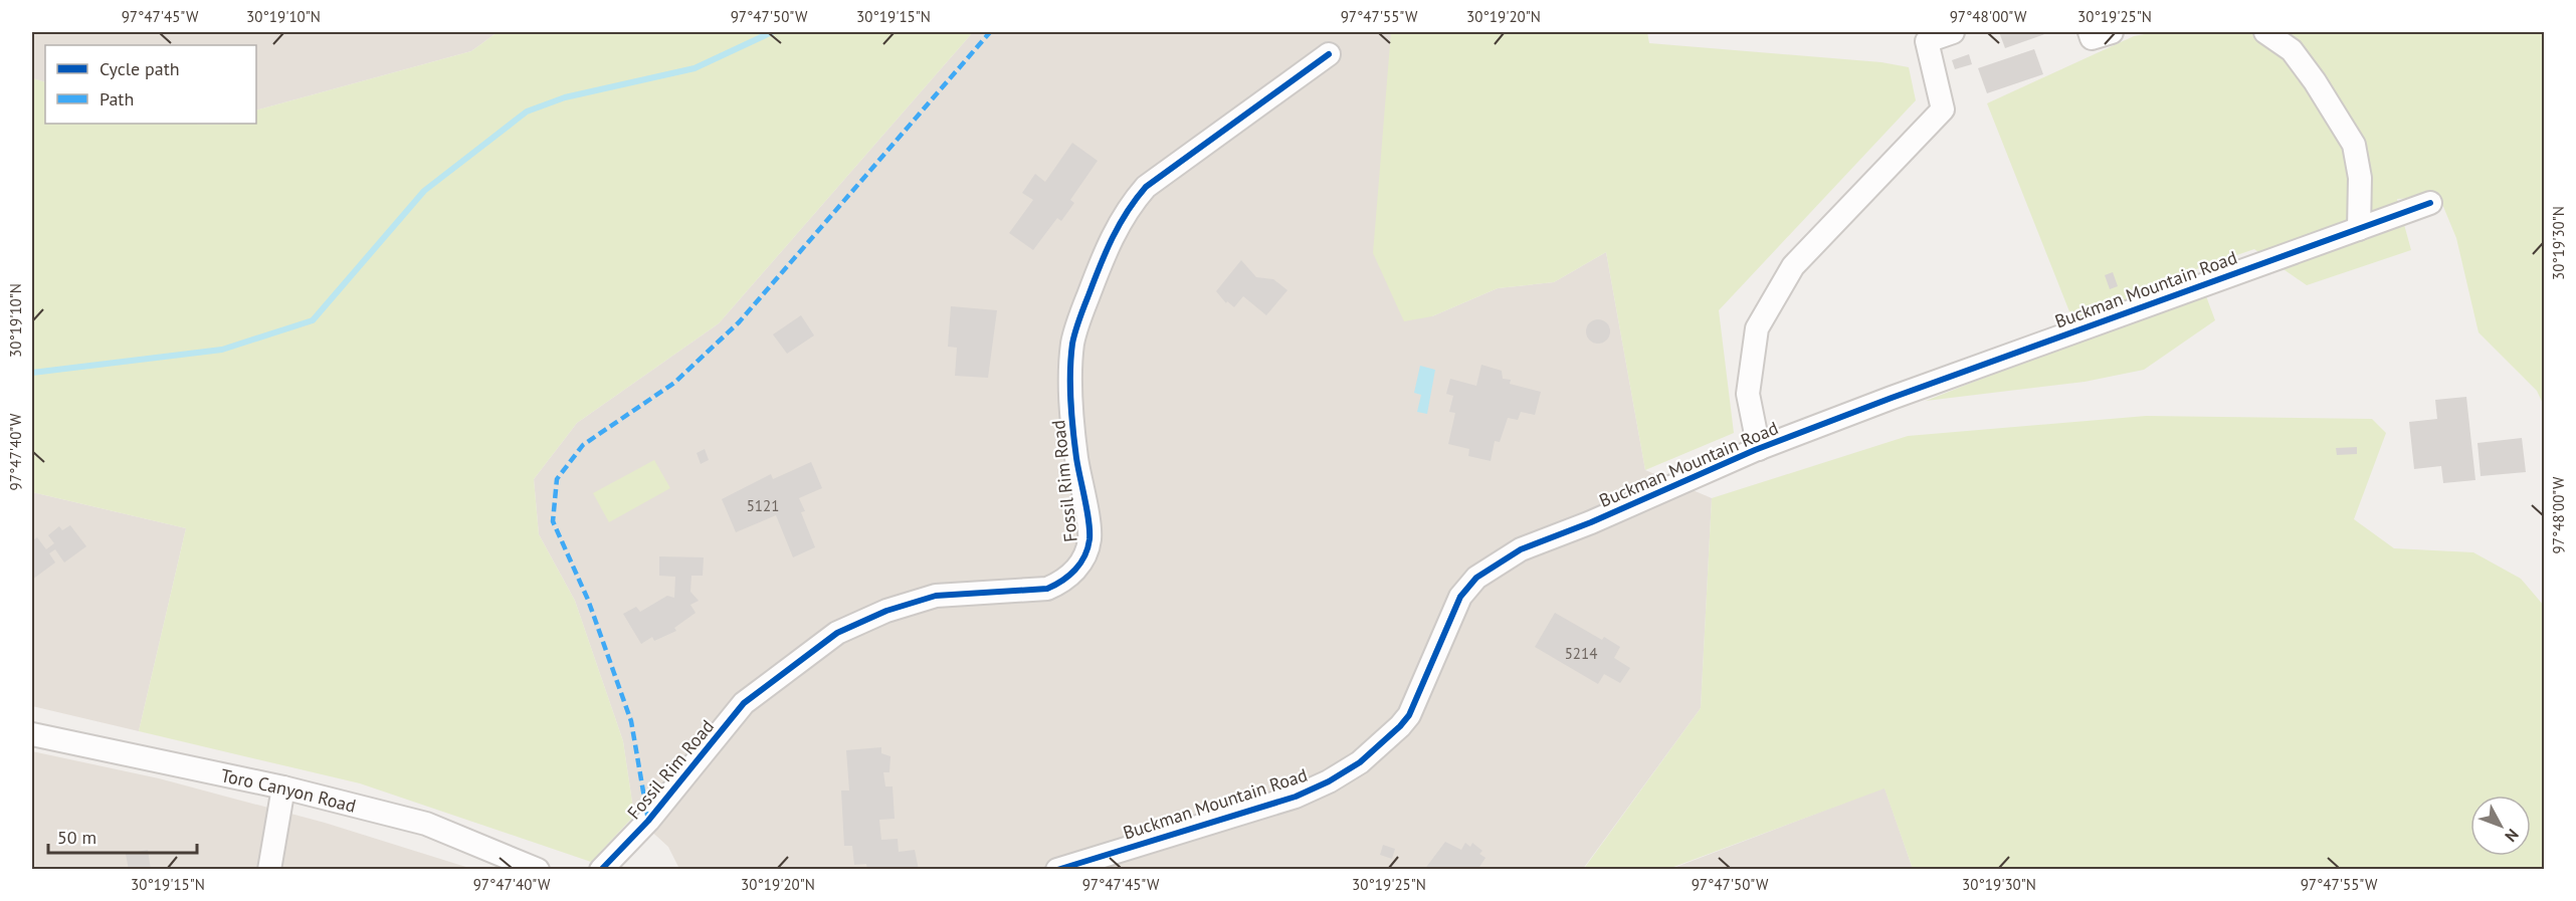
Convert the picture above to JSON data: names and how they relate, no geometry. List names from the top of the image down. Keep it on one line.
{"streets":{"street":["Buckman Mountain Road","Fossil Rim Road","Toro Canyon Road"]},"house_numbers":["5121","5214"],"legend":["Cycle path","Path"],"scale_bar":"50 m","north":"bottom right","coordinates":["97°47'45\"W","30°19'10\"N","97°47'50\"W","30°19'15\"N","97°47'55\"W","30°19'20\"N","97°48'00\"W","30°19'25\"N","30°19'30\"N","97°47'40\"W"]}
